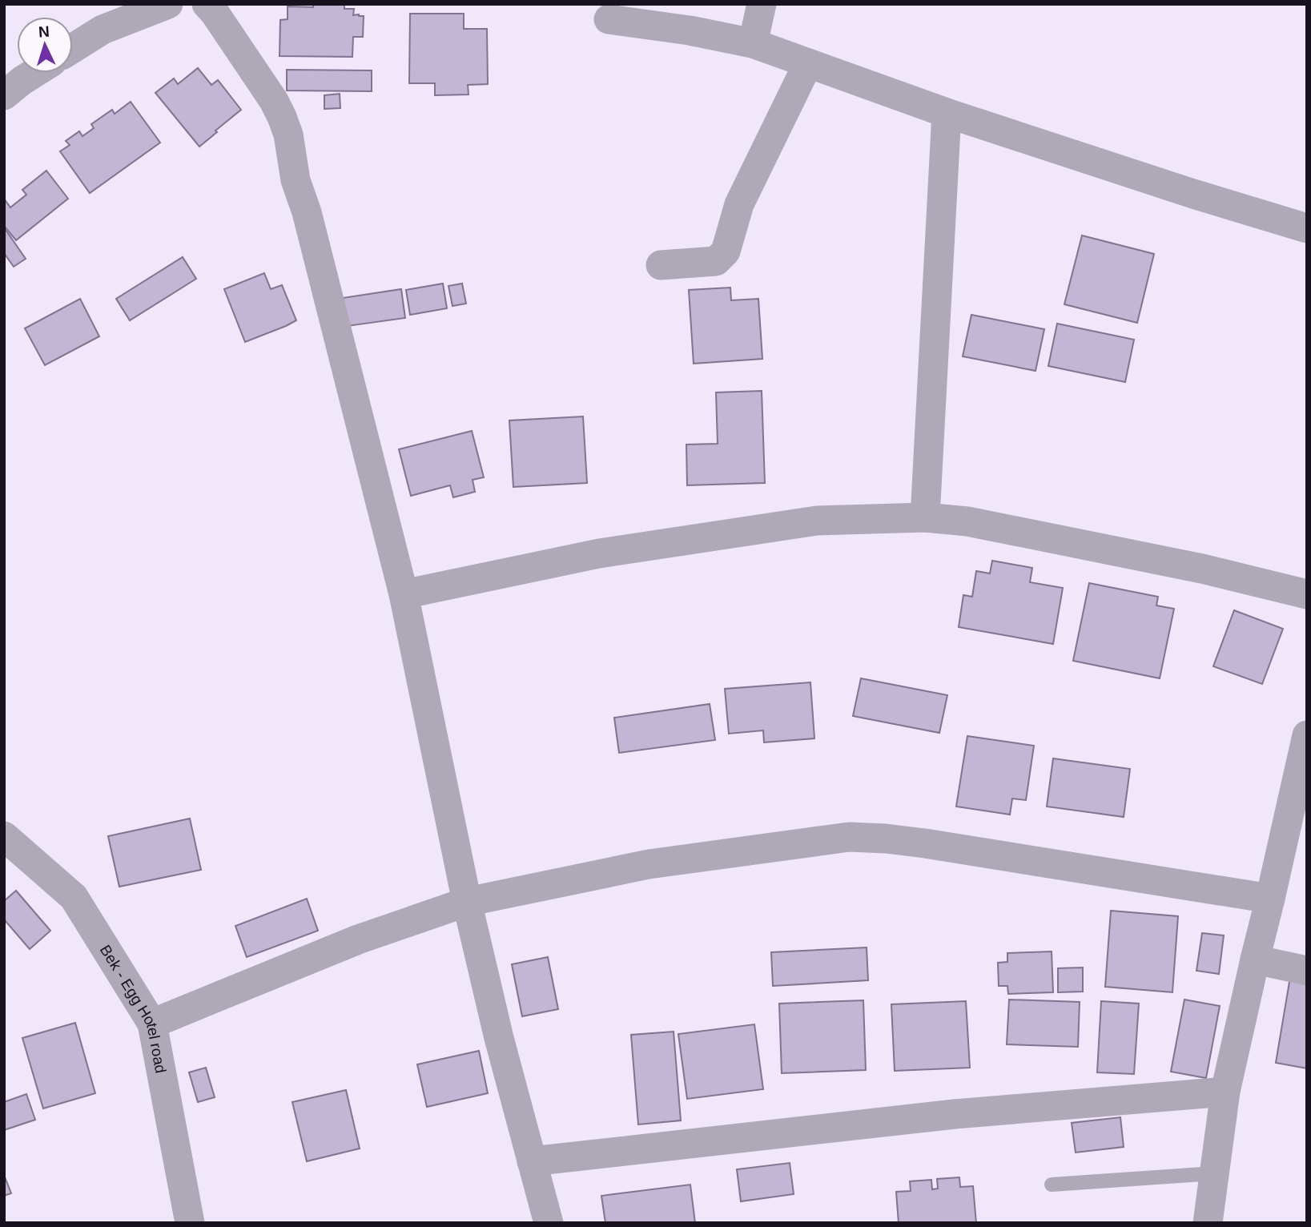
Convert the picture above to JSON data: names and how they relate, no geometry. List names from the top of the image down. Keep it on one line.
{"streets":{"street":["Bek - Egg Hotel road"]},"north":"top"}
